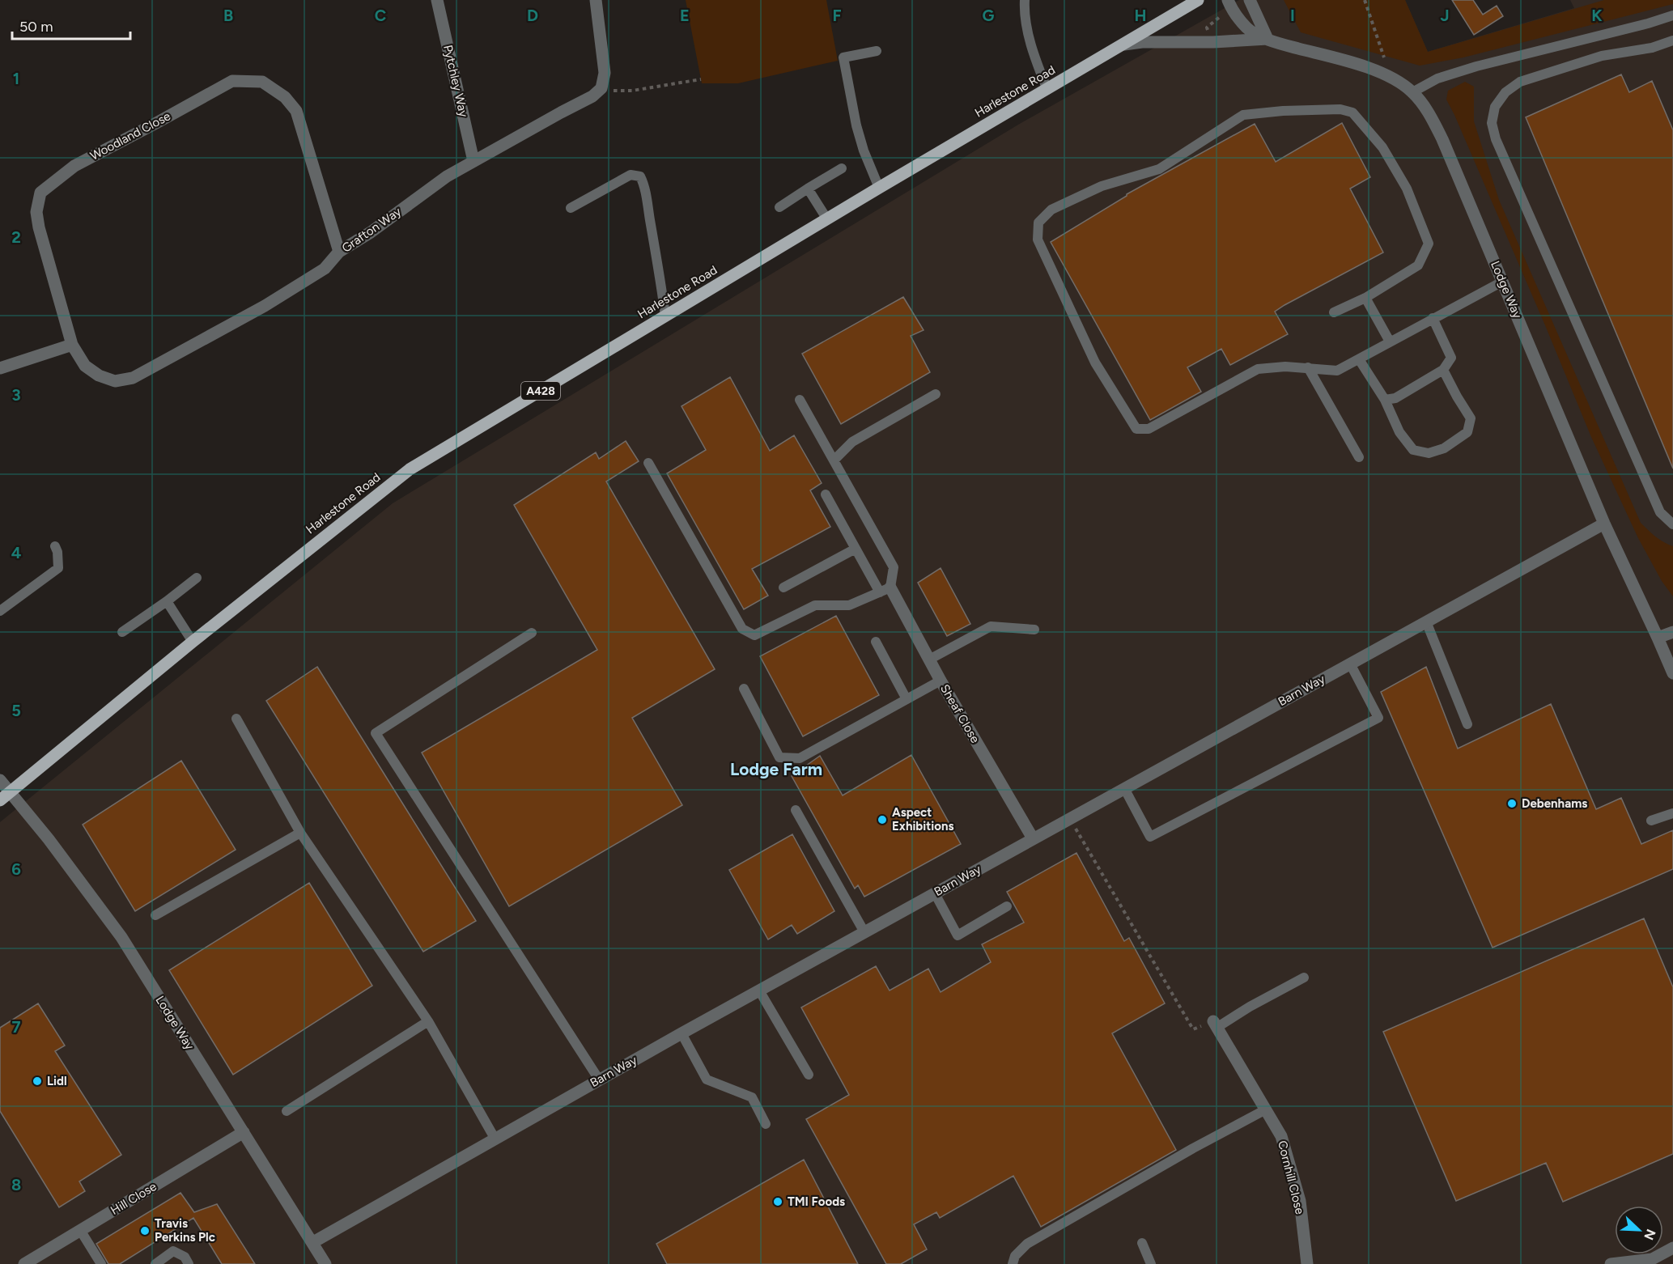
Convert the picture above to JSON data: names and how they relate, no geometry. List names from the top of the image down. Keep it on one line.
{"streets":{"main road":["Harlestone Road","A428"],"street":["Pytchley Way","Woodland Close","Grafton Way","Lodge Way","Barn Way","Sheaf Close","Cornhill Close","Hill Close"]},"crossings":[["Pytchley Way","Grafton Way"],["Harlestone Road","Lodge Way"],["Woodland Close","Grafton Way"],["Lodge Way","Barn Way"],["Lodge Way","Hill Close"],["Barn Way","Sheaf Close"]],"districts":["Lodge Farm"],"places":["Debenhams","Aspect Exhibitions","Lidl","TMI Foods","Travis Perkins Plc"],"scale_bar":"50 m","north":"bottom right","grid":{"columns":["B","C","D","E","F","G","H","I","J","K"],"rows":["1","2","3","4","5","6","7","8"]}}
